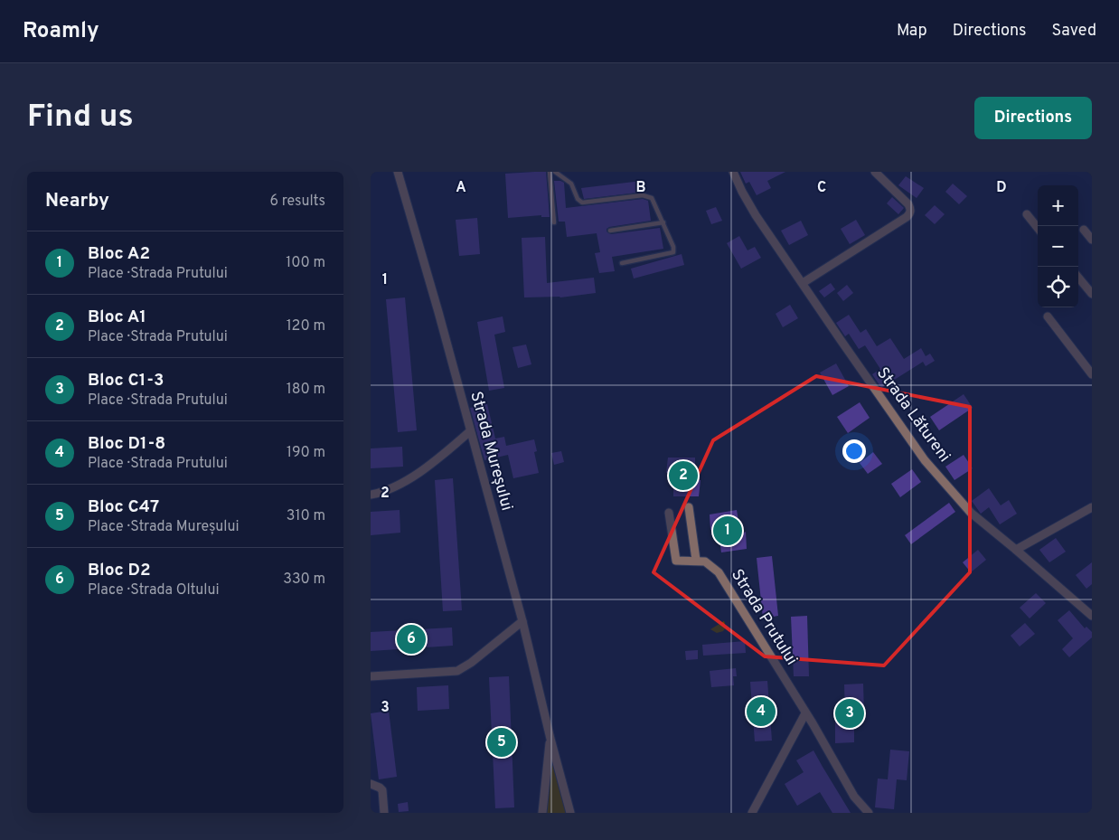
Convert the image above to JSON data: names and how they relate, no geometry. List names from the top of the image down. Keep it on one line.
{"streets":{"street":["Strada Lătureni","Strada Mureșului","Strada Prutului"]},"page":{"header":"Roamly","nav":["Map","Directions","Saved"],"buttons":"Directions","title":"Find us","heading":["Nearby","6 results"],"map_buttons":["+","−"],"list":[{"mark":"1","name":"Bloc A2","note":"Place · Strada Prutului","value":"100 m"},{"mark":"2","name":"Bloc A1","note":"Place · Strada Prutului","value":"120 m"},{"mark":"3","name":"Bloc C1-3","note":"Place · Strada Prutului","value":"180 m"},{"mark":"4","name":"Bloc D1-8","note":"Place · Strada Prutului","value":"190 m"},{"mark":"5","name":"Bloc C47","note":"Place · Strada Mureșului","value":"310 m"},{"mark":"6","name":"Bloc D2","note":"Place · Strada Oltului","value":"330 m"}],"pins":["2","1","6","4","3","5"]},"grid":{"columns":["A","B","C","D"],"rows":["1","2","3"]}}
